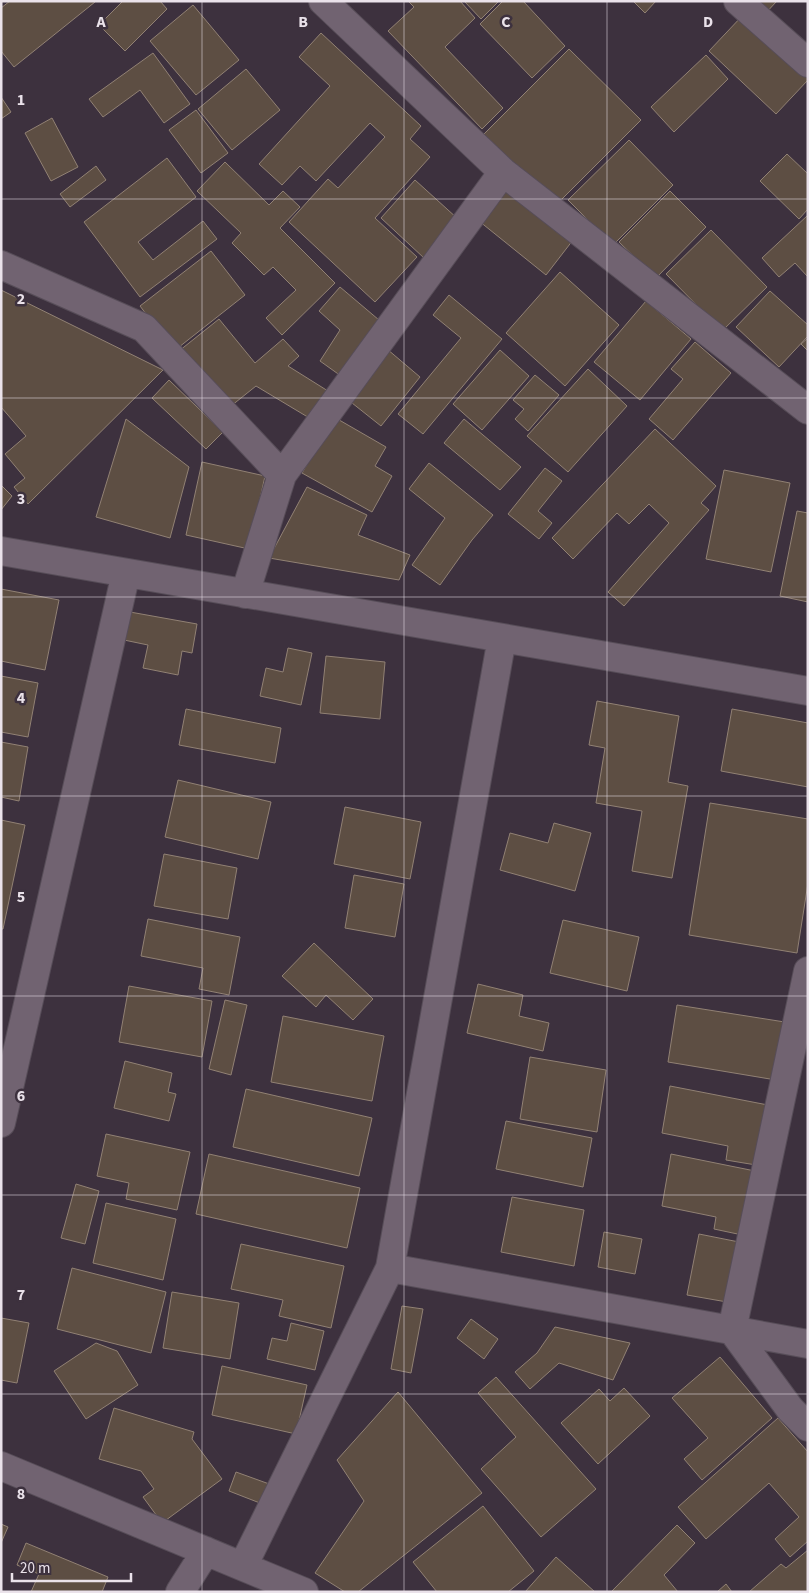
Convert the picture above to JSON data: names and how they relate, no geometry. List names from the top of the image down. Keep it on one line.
{"scale_bar":"20 m","grid":{"columns":["A","B","C","D"],"rows":["1","2","3","4","5","6","7","8"]}}
